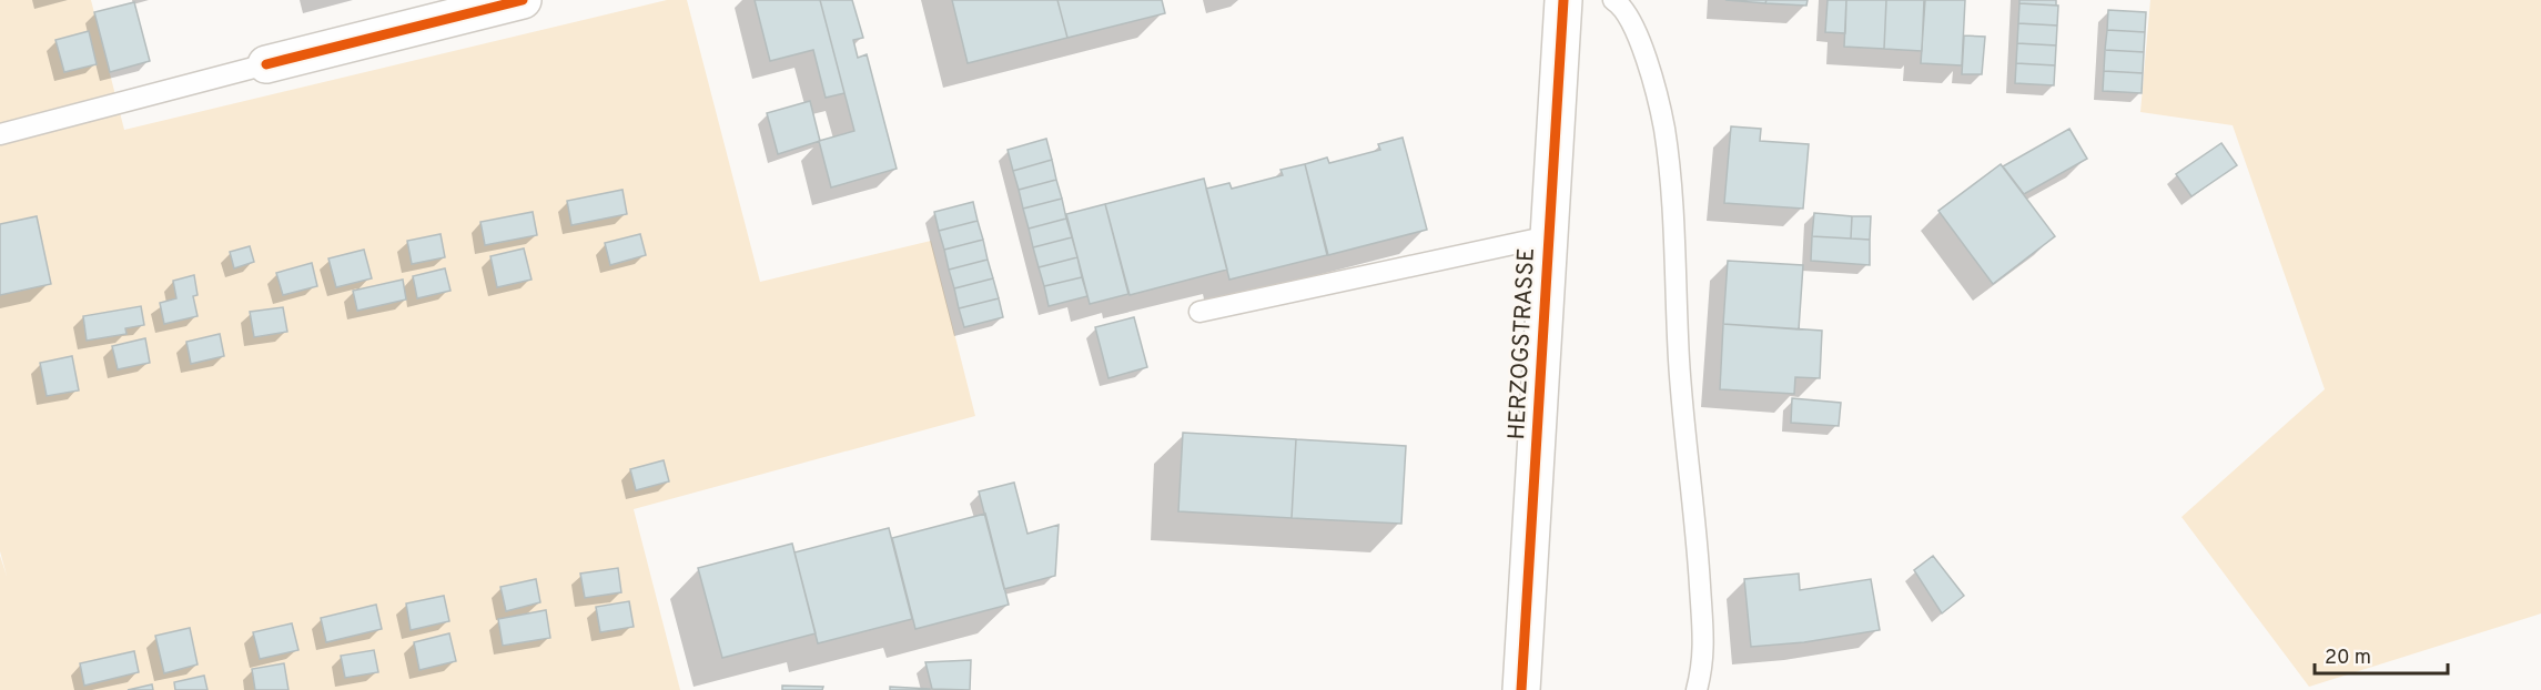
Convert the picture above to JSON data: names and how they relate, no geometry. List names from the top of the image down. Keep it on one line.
{"streets":{"street":["HERZOGSTRASSE"]},"scale_bar":"20 m"}
